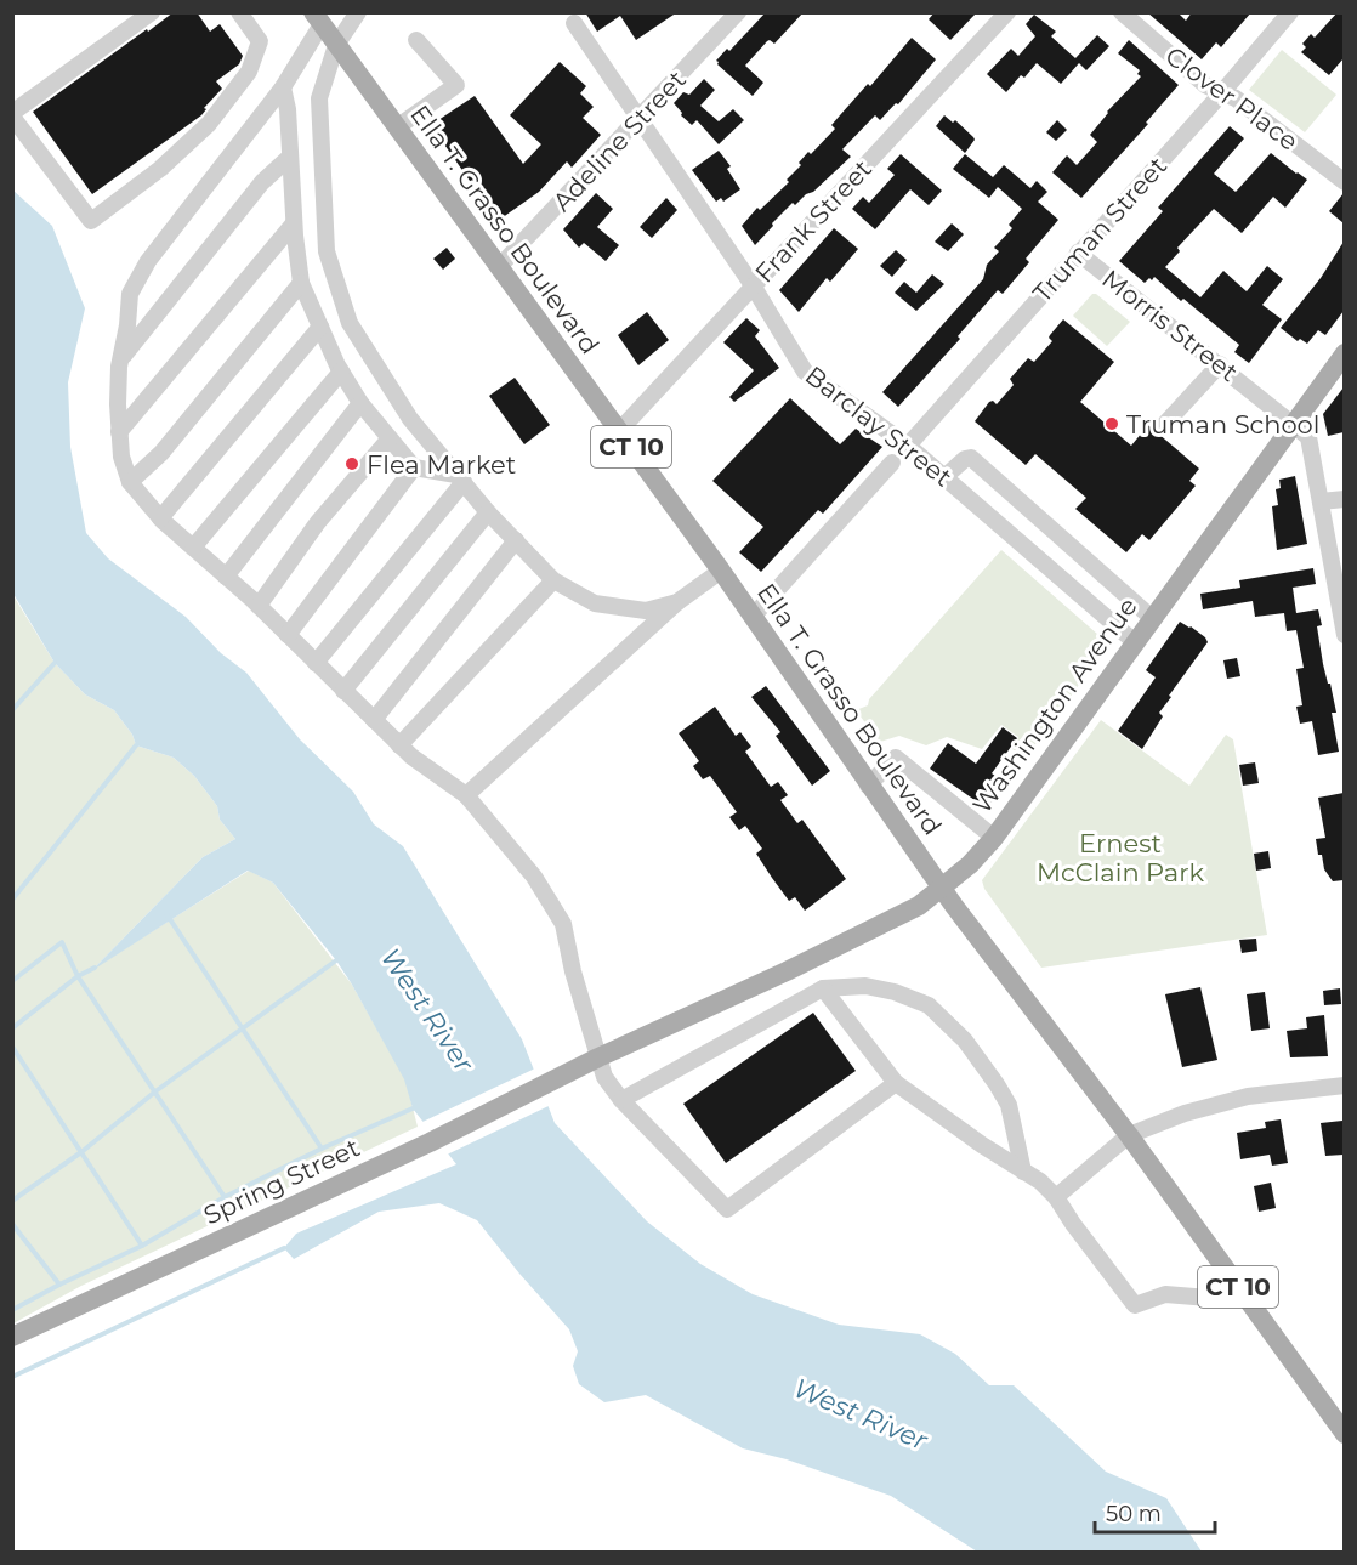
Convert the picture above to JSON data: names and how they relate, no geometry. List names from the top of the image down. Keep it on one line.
{"streets":{"main road":["Ella T. Grasso Boulevard","CT 10","Washington Avenue","Spring Street"],"street":["Clover Place","Adeline Street","Frank Street","Truman Street","Morris Street","Barclay Street"]},"crossings":[["Clover Place","Truman Street"],["Adeline Street","Ella T. Grasso Boulevard"],["Adeline Street","Barclay Street"],["Frank Street","Ella T. Grasso Boulevard"],["Frank Street","Barclay Street"],["Ella T. Grasso Boulevard","Washington Avenue"],["Truman Street","Morris Street"],["Truman Street","Barclay Street"],["Morris Street","Washington Avenue"],["Barclay Street","Washington Avenue"],["Washington Avenue","Spring Street"]],"water":["West River"],"parks":["Ernest McClain Park"],"places":["Truman School","Flea Market"],"scale_bar":"50 m"}
